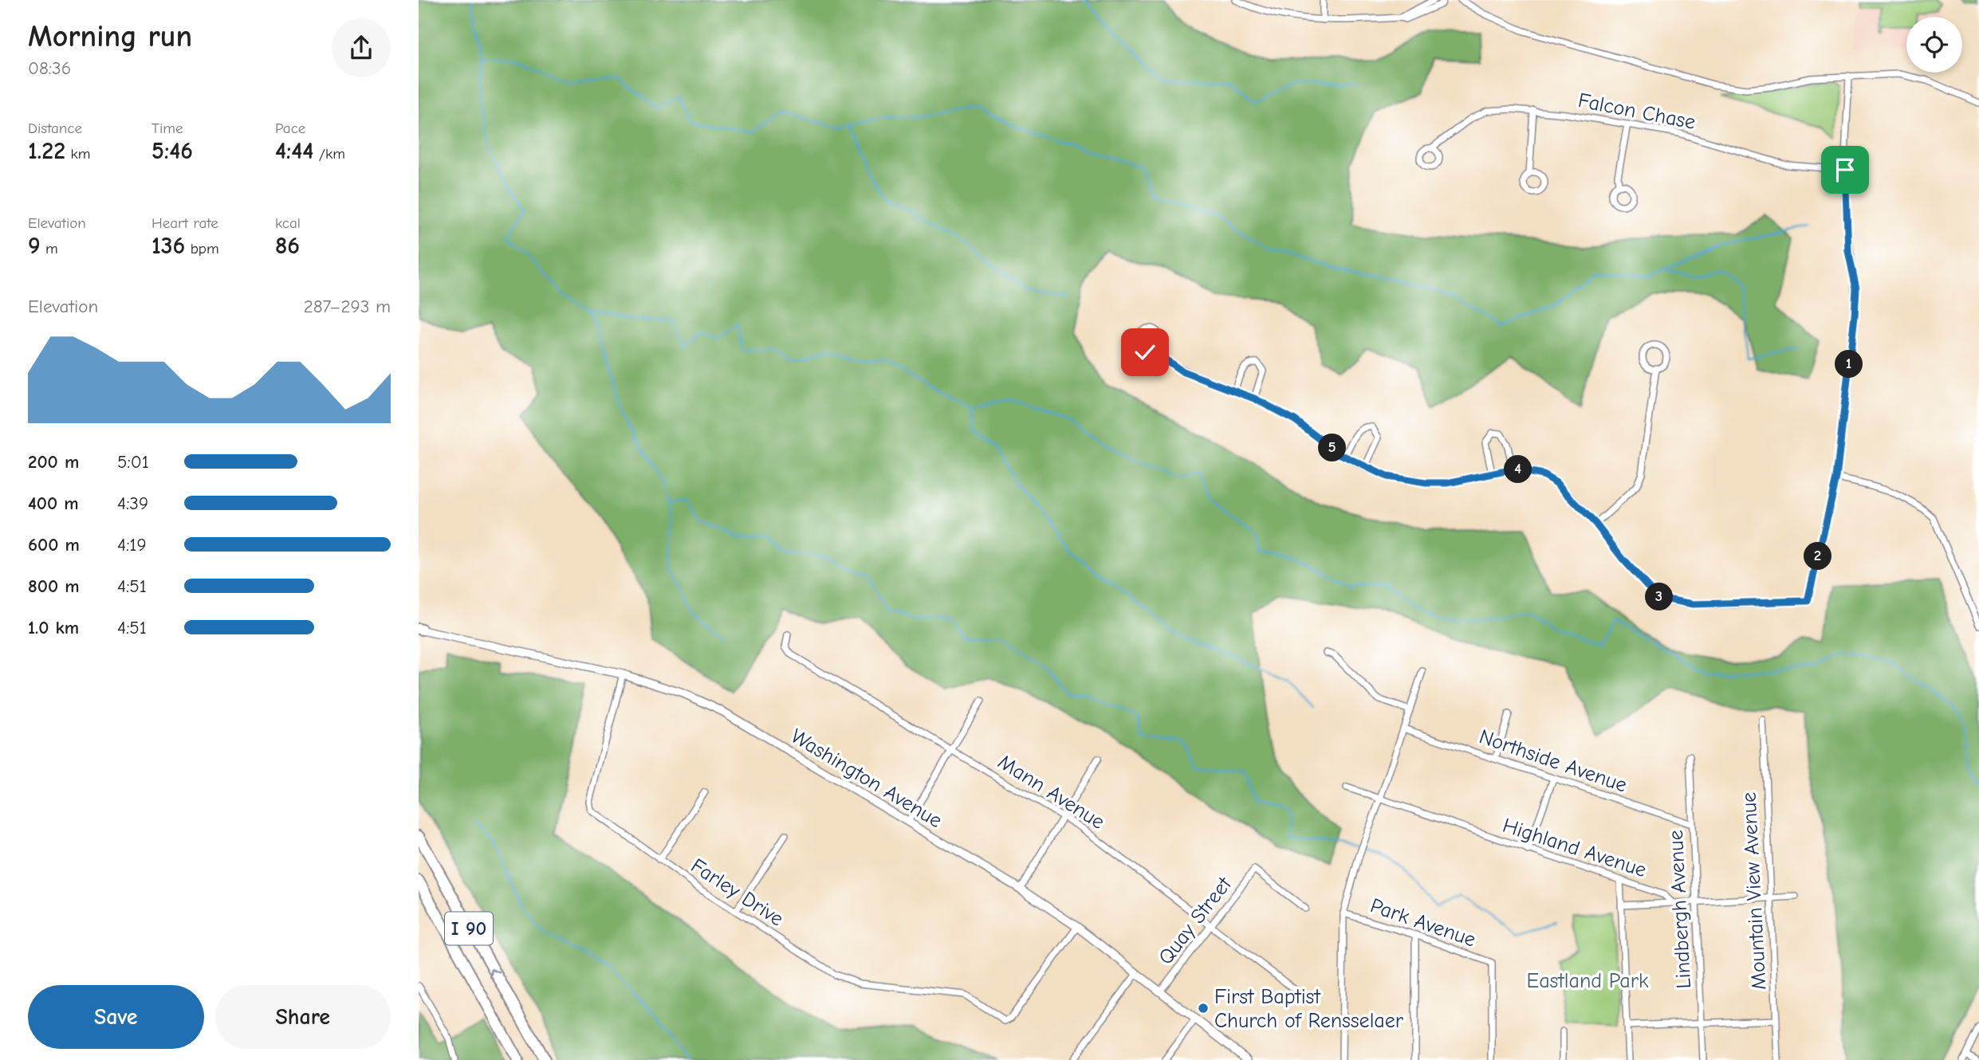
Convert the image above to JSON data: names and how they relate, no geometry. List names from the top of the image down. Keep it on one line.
{"streets":{"highway":["I 90"],"street":["Falcon Chase","Northside Avenue","Washington Avenue","Mann Avenue","Highland Avenue","Mountain View Avenue","Farley Drive","Lindbergh Avenue","Quay Street","Park Avenue"]},"crossings":[["Northside Avenue","Lindbergh Avenue"],["Washington Avenue","Farley Drive"],["Washington Avenue","Quay Street"],["Mann Avenue","Quay Street"]],"parks":["Eastland Park"],"places":["First Baptist Church of Rensselaer"],"page":{"heading":["Morning run","08:36"],"stats":[["Distance","1.22 km"],["Time","5:46"],["Pace","4:44 /km"],["Elevation","9 m"],["Heart rate","136 bpm"],["kcal","86"]],"chart":["Elevation","287–293 m"],"pins":["1","5","4","2","3"],"list":[{"name":"200 m","note":"5:01"},{"name":"400 m","note":"4:39"},{"name":"600 m","note":"4:19"},{"name":"800 m","note":"4:51"},{"name":"1.0 km","note":"4:51"}],"buttons":["Save","Share"]}}
